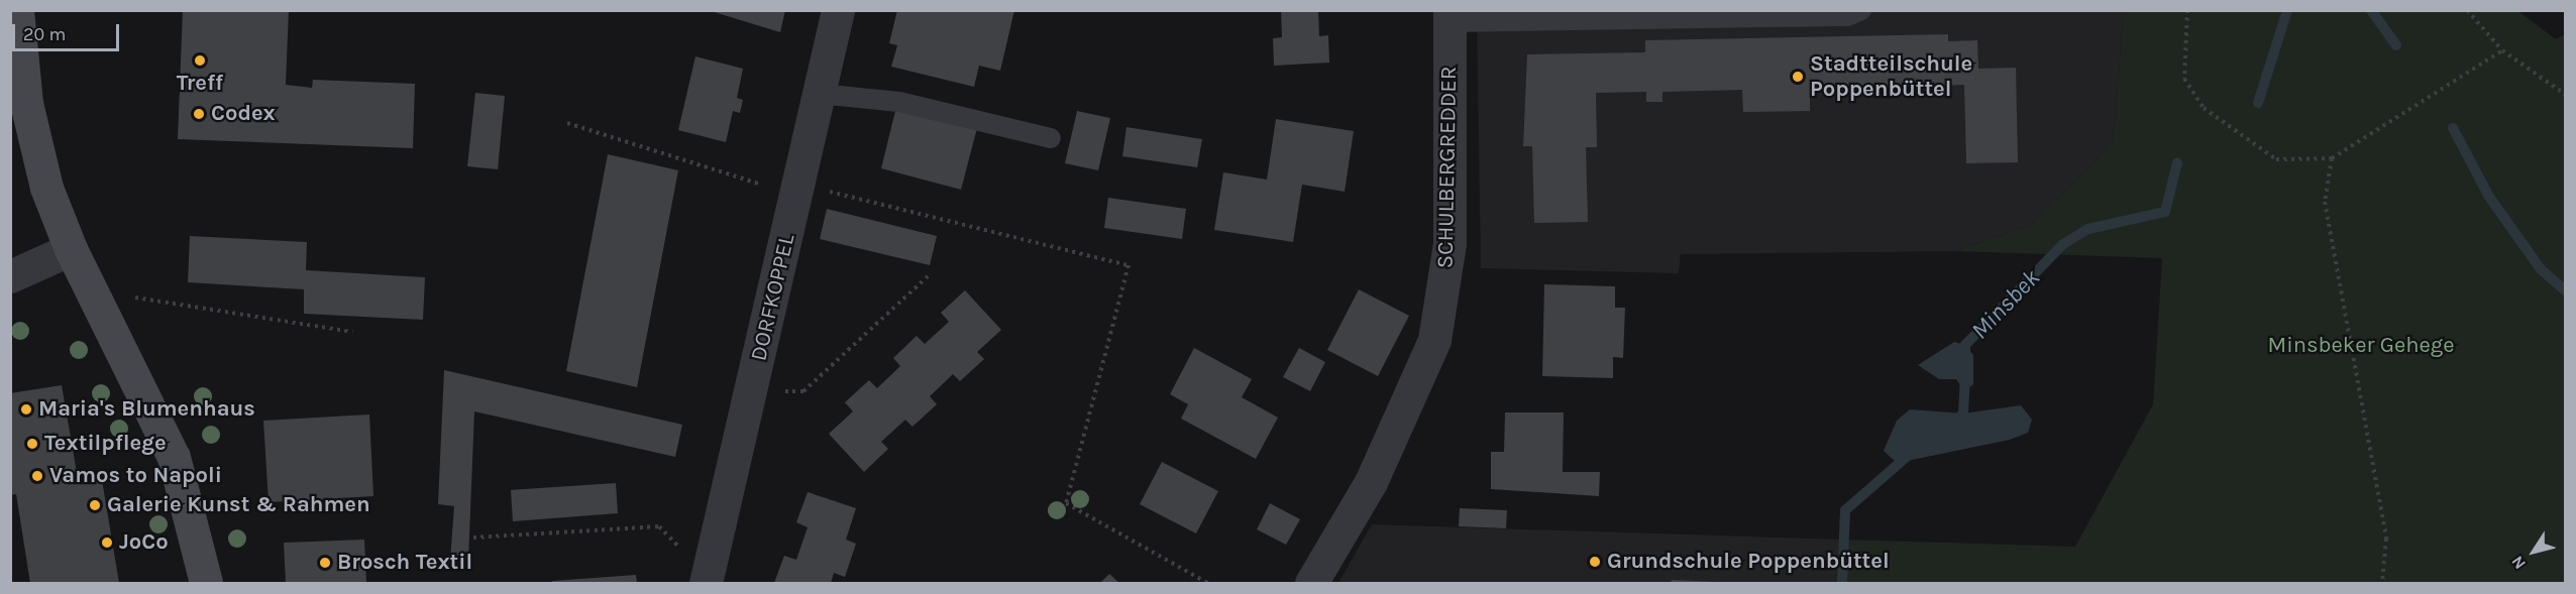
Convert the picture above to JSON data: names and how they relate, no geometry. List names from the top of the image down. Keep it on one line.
{"streets":{"street":["SCHULBERGREDDER","DORFKOPPEL"]},"water":["Minsbek"],"parks":["Minsbeker Gehege"],"places":["Treff","Stadtteilschule Poppenbüttel","Codex","Maria's Blumenhaus","Textilpflege","Vamos to Napoli","Galerie Kunst & Rahmen","JoCo","Grundschule Poppenbüttel","Brosch Textil"],"scale_bar":"20 m","north":"bottom left"}
